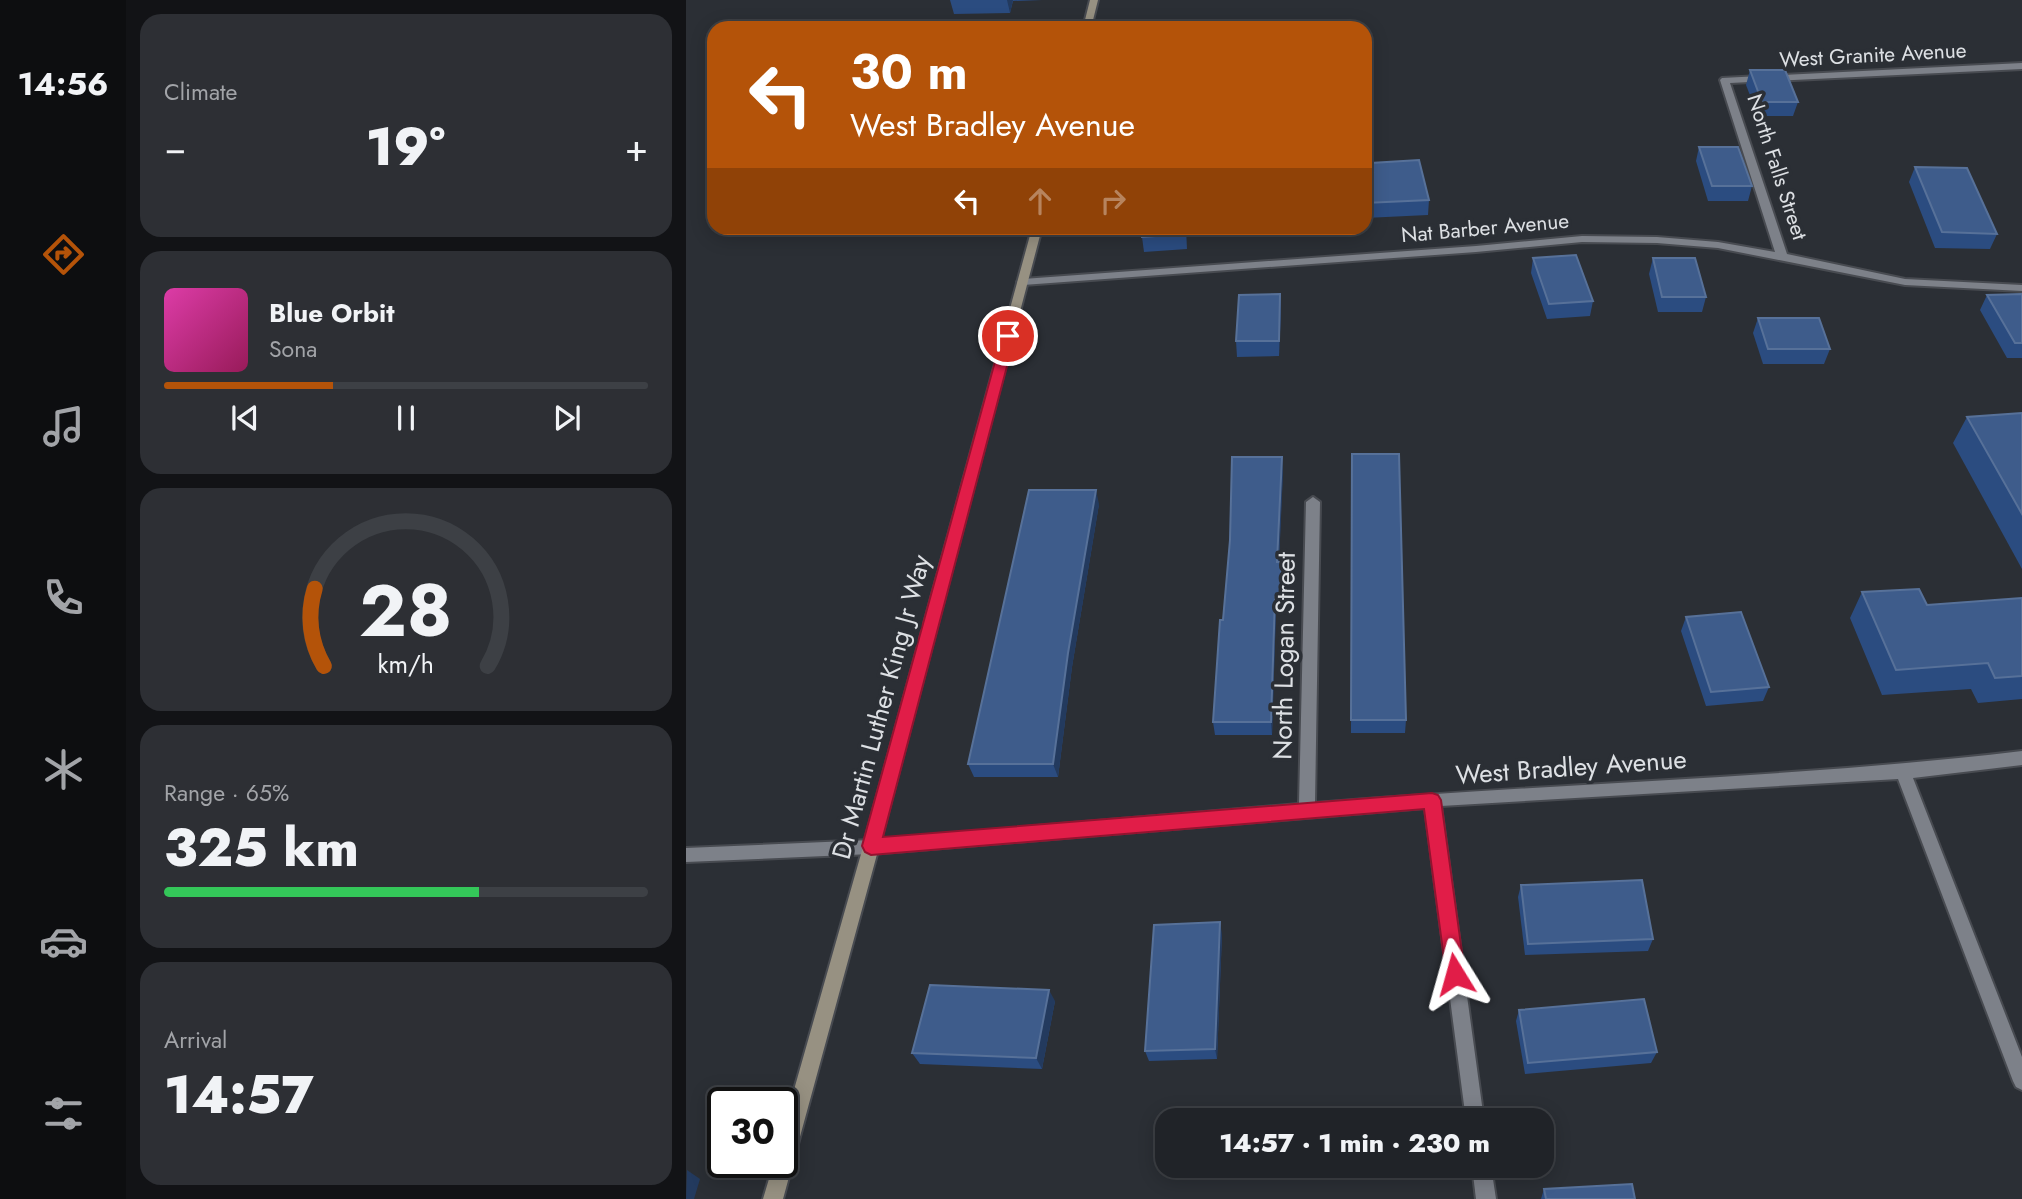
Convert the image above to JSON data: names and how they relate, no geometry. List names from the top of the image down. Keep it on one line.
{"streets":{"main road":["Dr Martin Luther King Jr Way"],"street":["West Granite Avenue","North Falls Street","Nat Barber Avenue","North Logan Street","West Bradley Avenue"]},"crossings":[["West Granite Avenue","North Falls Street"],["North Falls Street","Nat Barber Avenue"],["Nat Barber Avenue","Dr Martin Luther King Jr Way"],["North Logan Street","West Bradley Avenue"],["Dr Martin Luther King Jr Way","West Bradley Avenue"]],"page":{"tabs":"14:56","tile":["Climate",["Range · 65%","325 km"],["Arrival","14:57"]],"turn":["30 m","West Bradley Avenue"],"heat":["−","19°","+"],"song":["Blue Orbit","Sona"],"limit":"30","trip":"14:57 · 1 min · 230 m","gauge":["28","km/h"]}}
